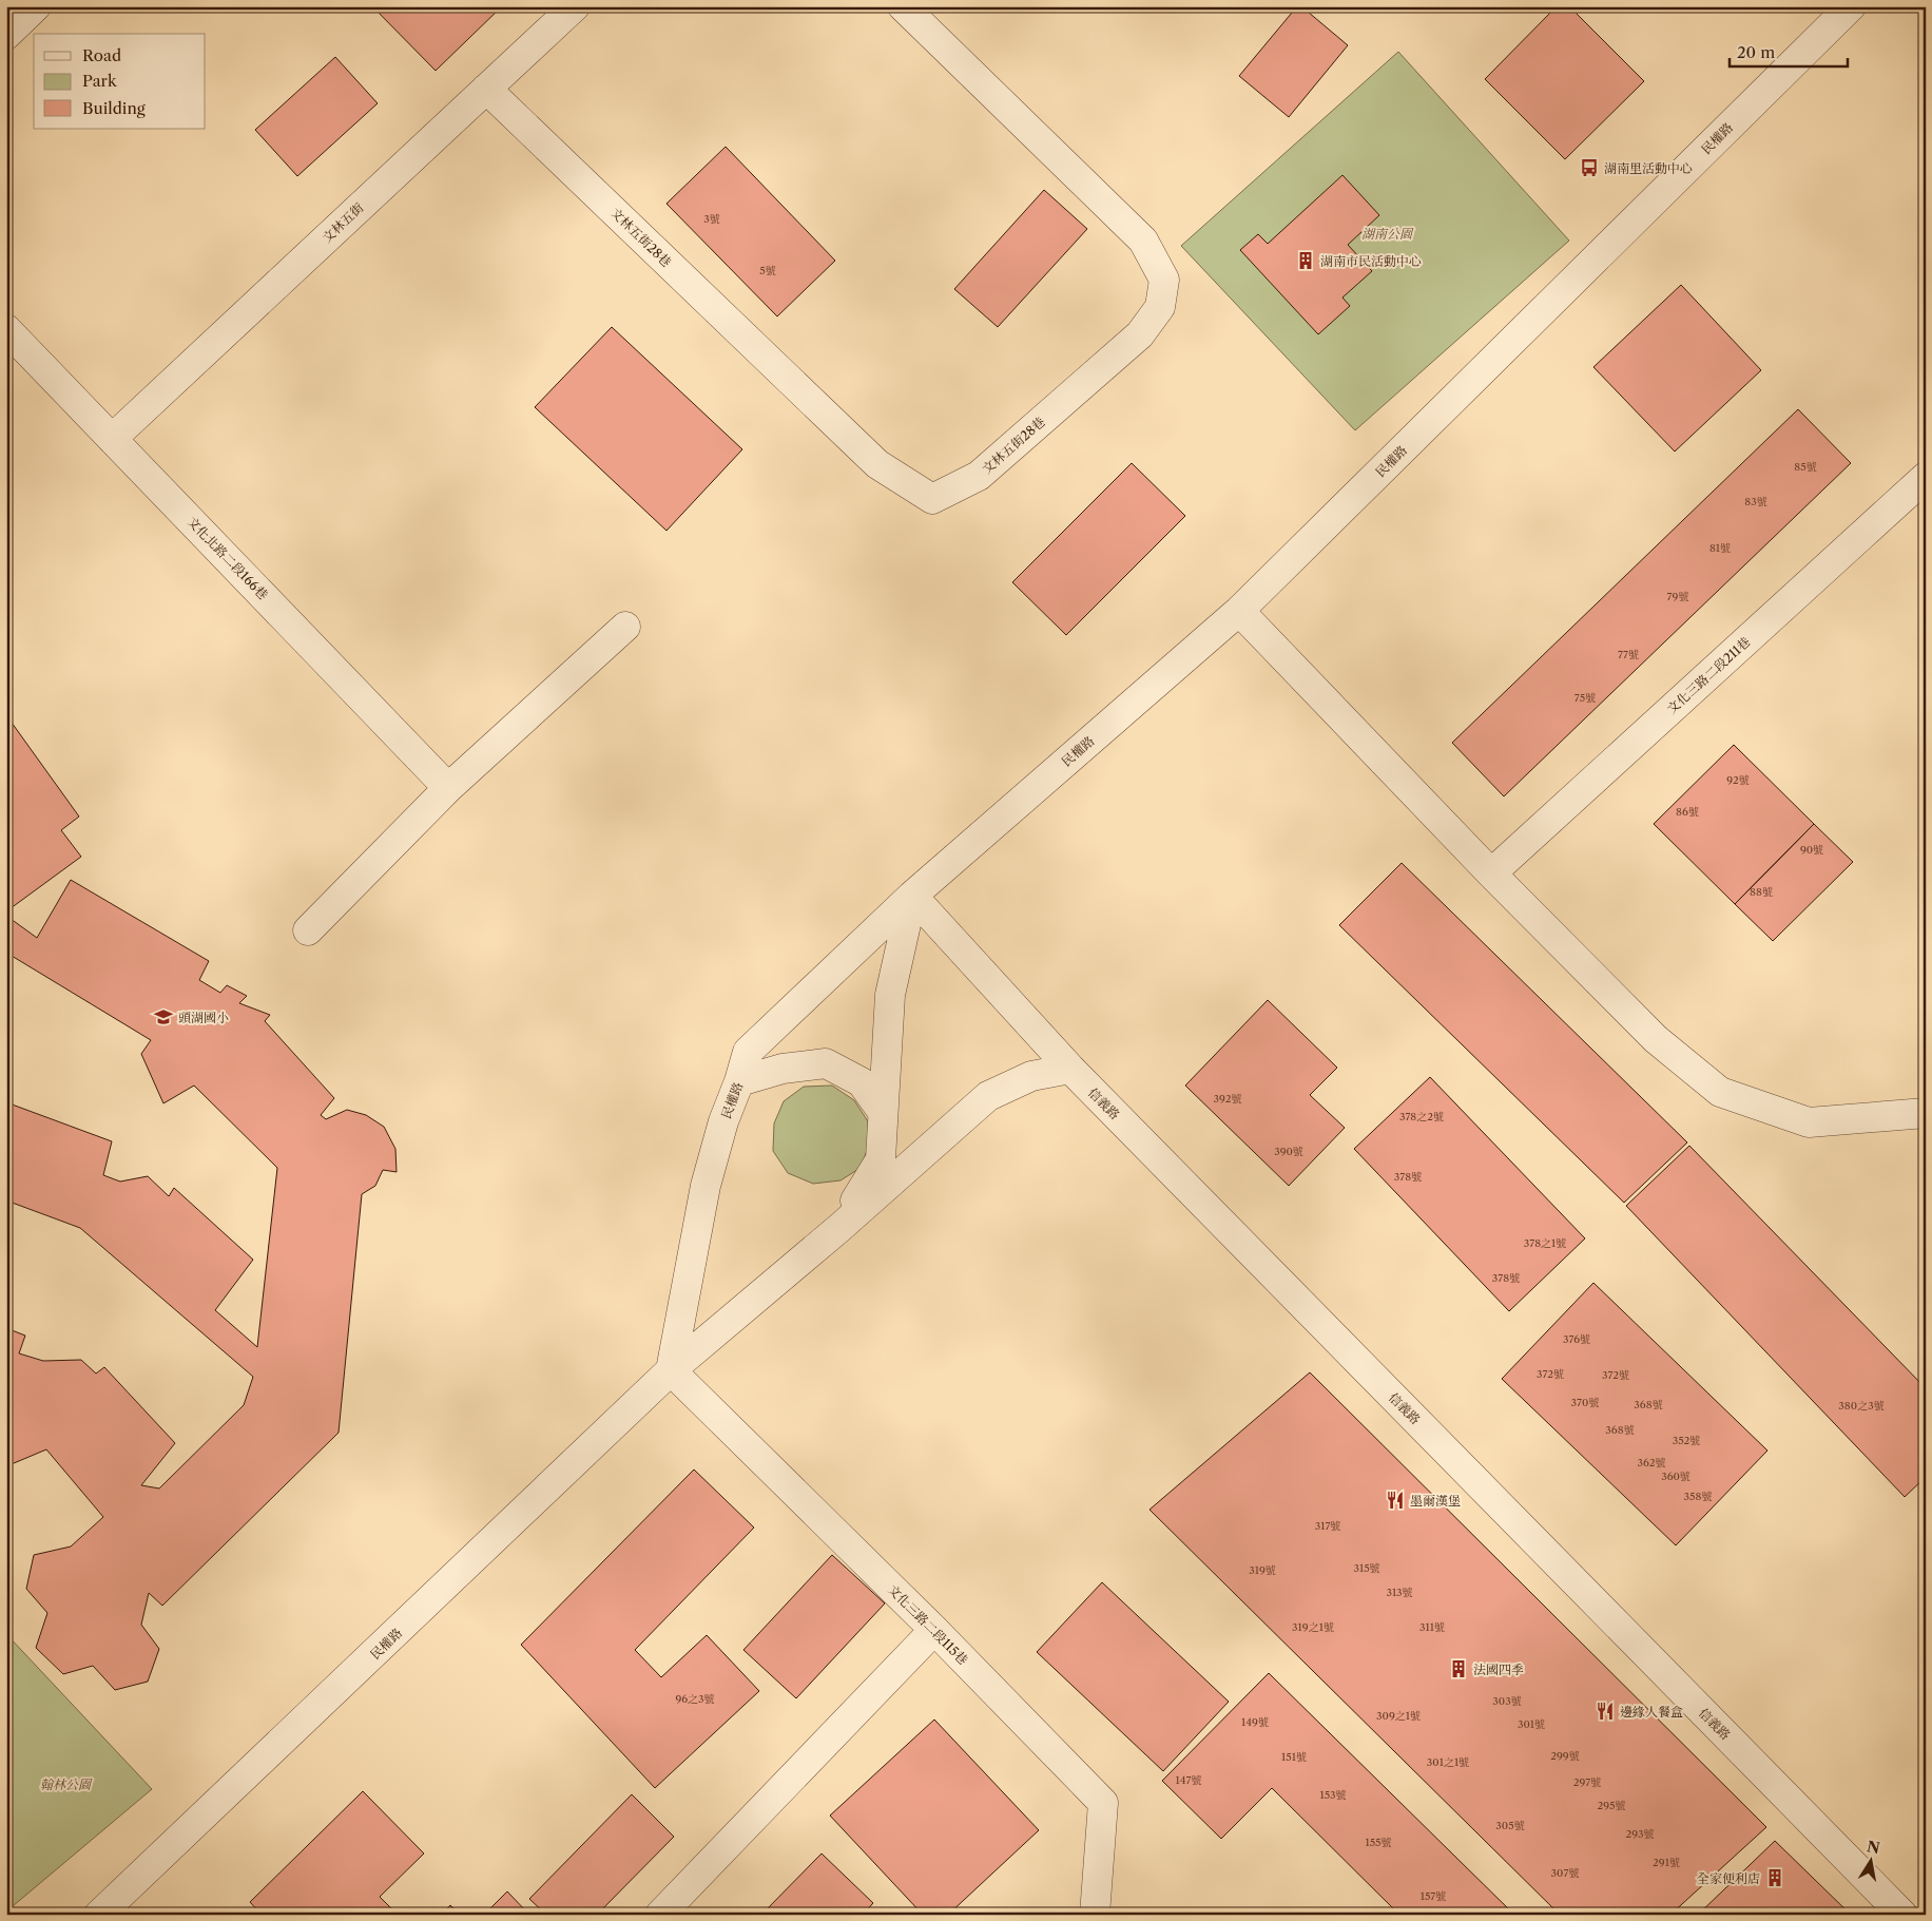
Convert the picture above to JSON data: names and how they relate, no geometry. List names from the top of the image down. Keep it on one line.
{"streets":{"street":["民權路","文林五街","文林五街28巷","文化北路二段166巷","文化三路二段211巷","信義路","文化三路二段115巷"]},"crossings":[["民權路","信義路"],["民權路","文化三路二段115巷"],["文林五街","文林五街28巷"],["文林五街","文化北路二段166巷"]],"parks":["湖南公園","翰林公園"],"places":{"bus stop":["湖南里活動中心"],"building":["湖南市民活動中心","法國四季","全家便利店"],"school or university":["頭湖國小"],"restaurant":["墨爾漢堡","邊緣人餐盒"]},"house_numbers":["3號","5號","85號","83號","81號","79號","77號","75號","92號","86號","90號","88號","392號","378之2號","390號","378號","378之1號","378號","376號","372號","372號","370號","368號","380之3號","368號","352號","362號","360號","358號","317號","315號","319號","313號","319之1號","311號","96之3號","303號","309之1號","149號","301號","299號","151號","301之1號","147號","297號","153號","295號","305號","293號","155號","291號","307號","157號"],"legend":["Road","Park","Building"],"scale_bar":"20 m","north":"top"}
